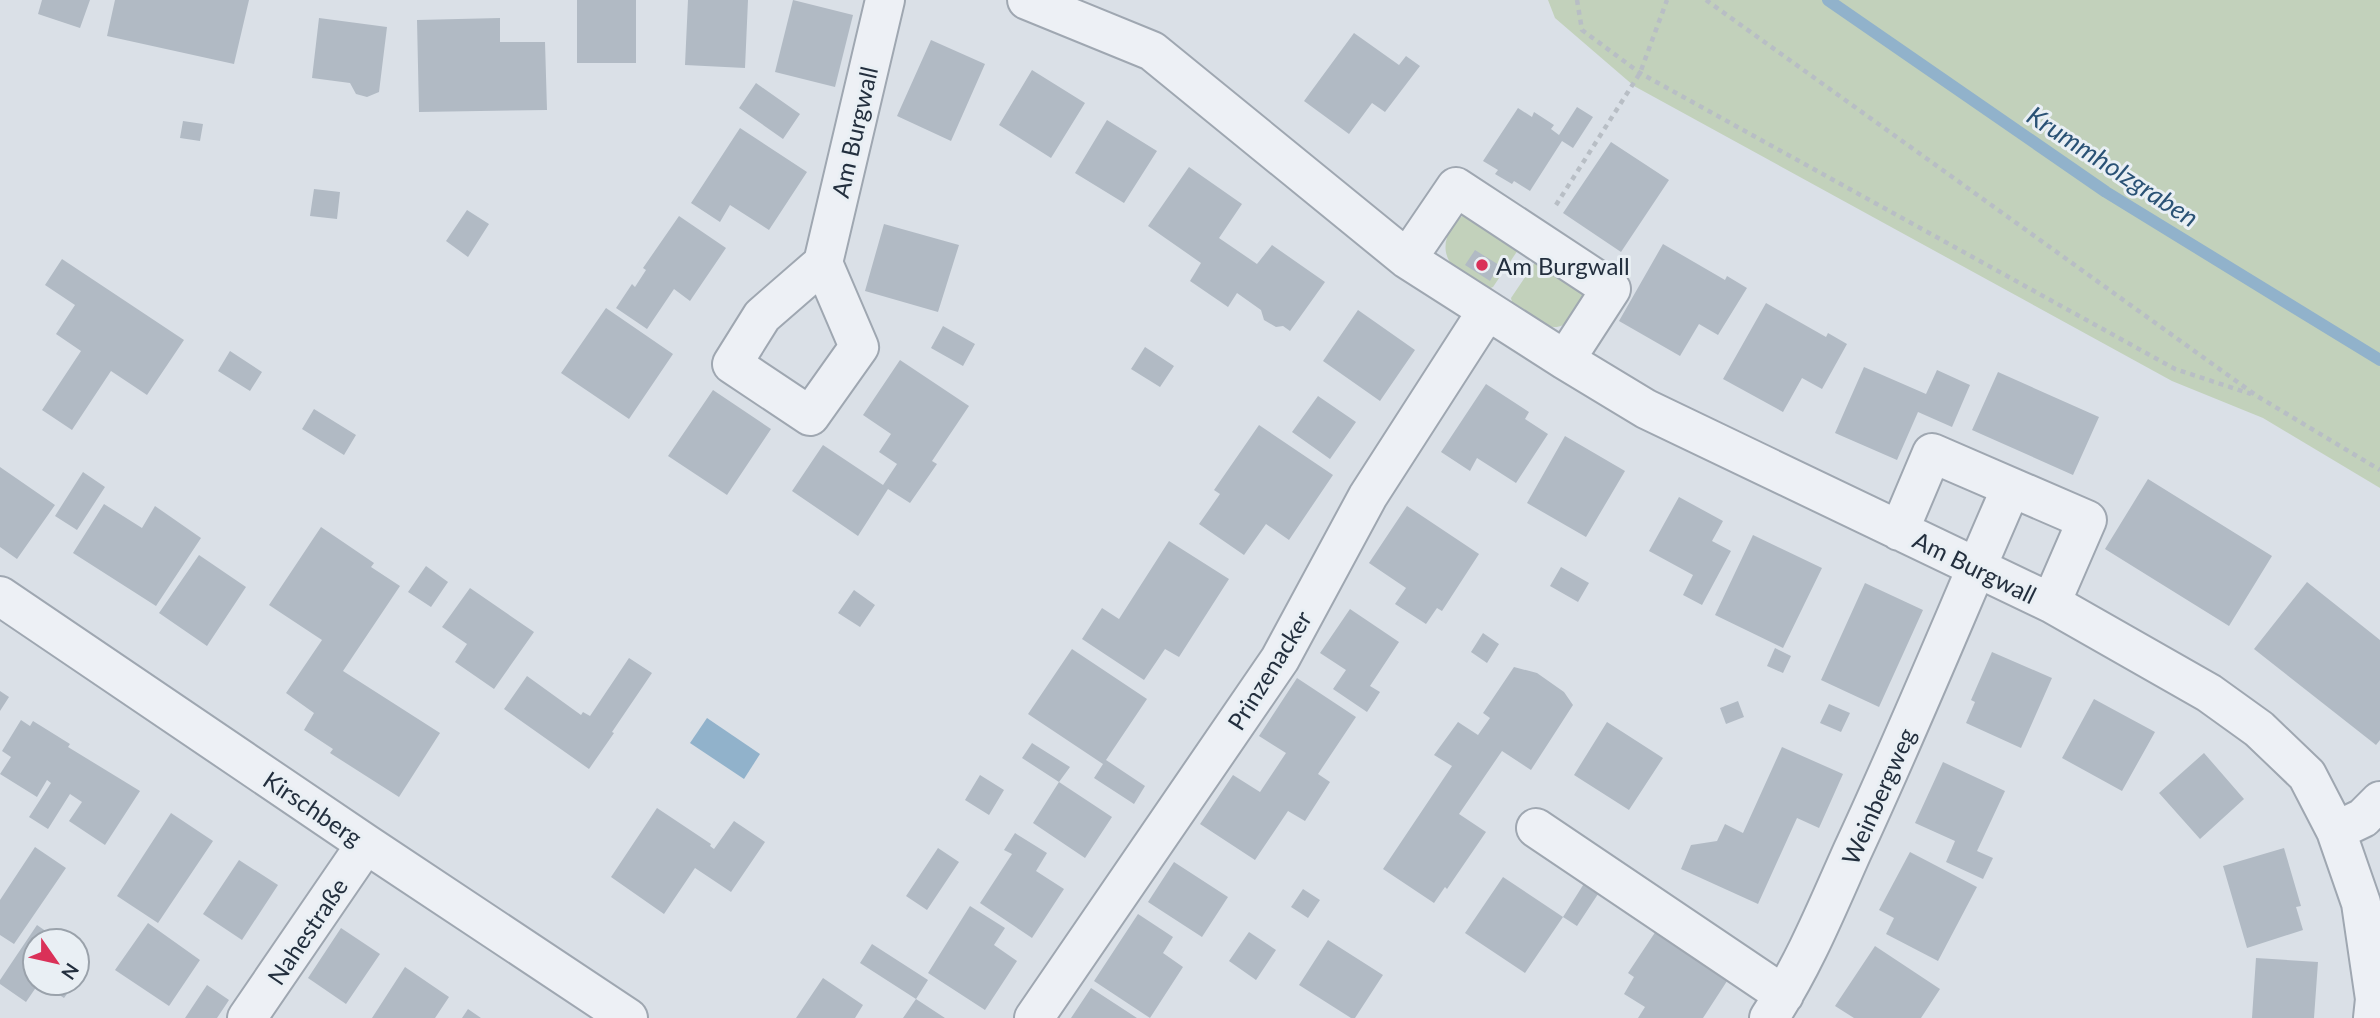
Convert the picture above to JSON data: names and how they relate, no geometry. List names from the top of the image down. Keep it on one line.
{"streets":{"street":["Am Burgwall","Prinzenacker","Weinbergweg","Kirschberg","Nahestraße"]},"crossings":[["Am Burgwall","Prinzenacker"],["Am Burgwall","Weinbergweg"],["Kirschberg","Nahestraße"]],"water":["Krummholzgraben"],"places":["Am Burgwall"],"north":"bottom right"}
